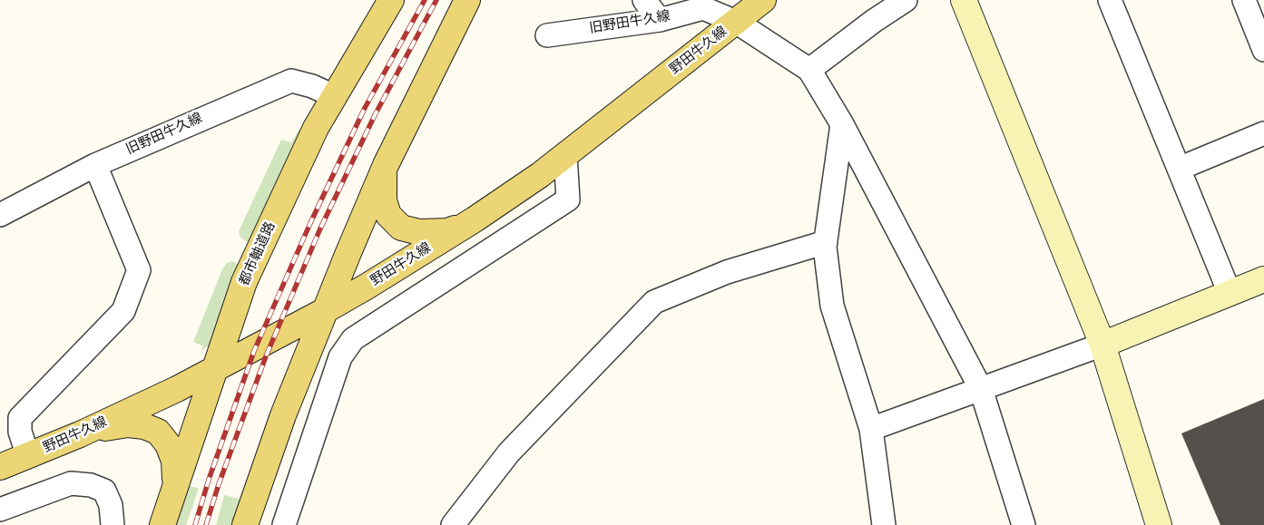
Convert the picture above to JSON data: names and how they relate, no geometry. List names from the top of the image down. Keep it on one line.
{"streets":{"main road":["野田牛久線","都市軸道路"],"street":["旧野田牛久線"]},"crossings":[["旧野田牛久線","野田牛久線"],["旧野田牛久線","都市軸道路"],["野田牛久線","都市軸道路"]]}
